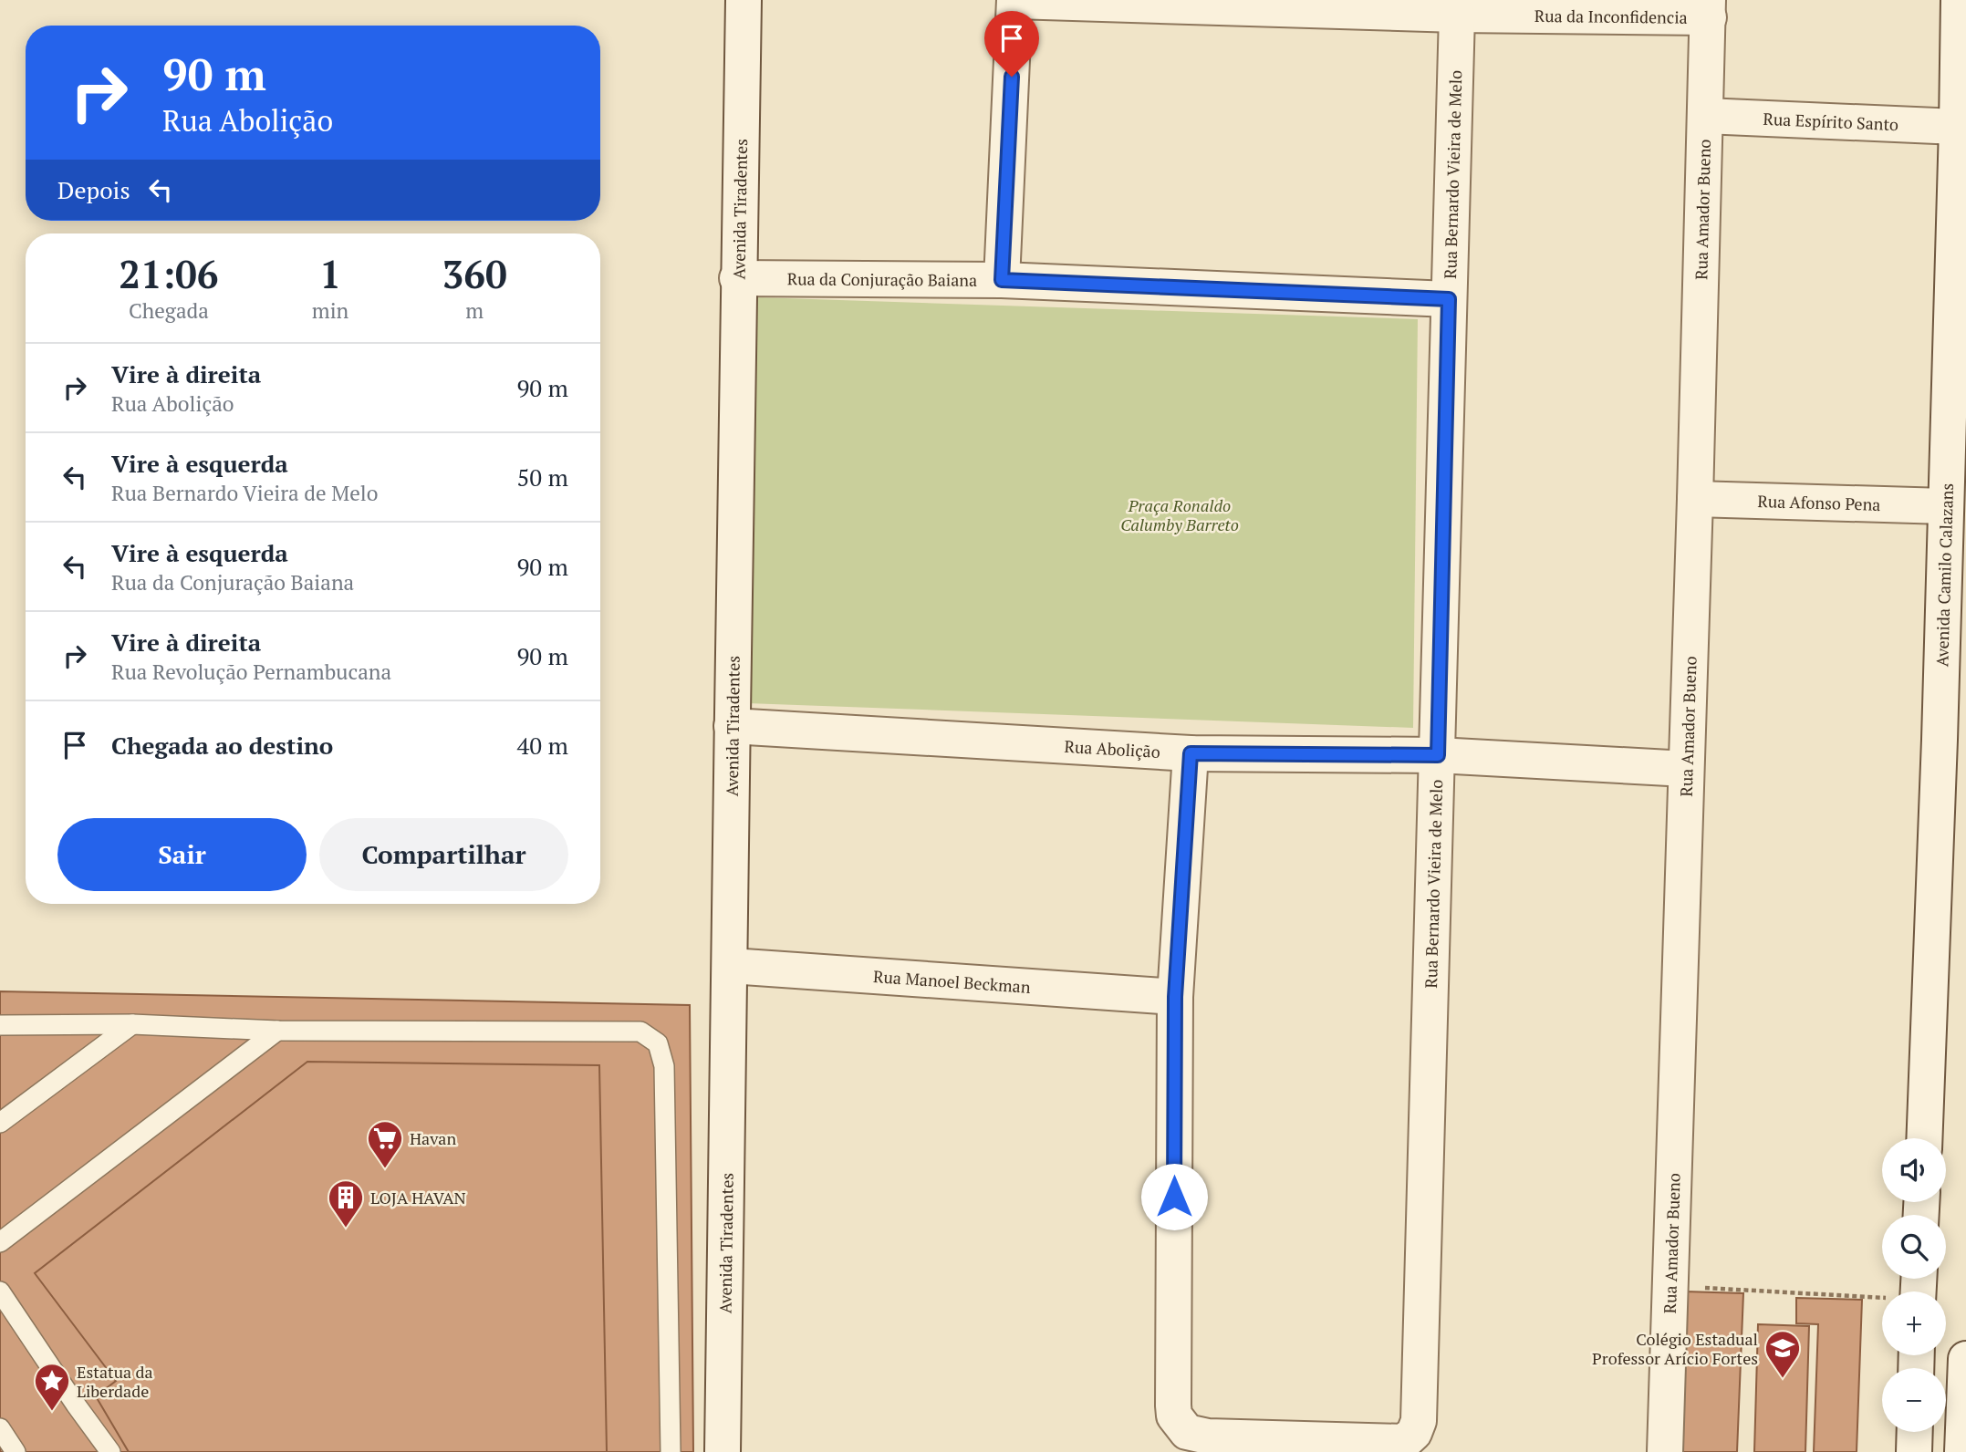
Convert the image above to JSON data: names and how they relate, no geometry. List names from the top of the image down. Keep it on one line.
{"streets":{"street":["Rua da Inconfidencia","Rua Espírito Santo","Rua Bernardo Vieira de Melo","Avenida Tiradentes","Rua Amador Bueno","Rua da Conjuração Baiana","Rua Afonso Pena","Avenida Camilo Calazans","Rua Abolição","Rua Manoel Beckman"]},"crossings":[["Rua da Inconfidencia","Rua Bernardo Vieira de Melo"],["Rua da Inconfidencia","Rua Amador Bueno"],["Rua Espírito Santo","Rua Amador Bueno"],["Rua Espírito Santo","Avenida Camilo Calazans"],["Rua Bernardo Vieira de Melo","Rua da Conjuração Baiana"],["Rua Bernardo Vieira de Melo","Rua Abolição"],["Rua Bernardo Vieira de Melo","Rua Manoel Beckman"],["Avenida Tiradentes","Rua da Conjuração Baiana"],["Avenida Tiradentes","Rua Abolição"],["Avenida Tiradentes","Rua Manoel Beckman"],["Rua Amador Bueno","Rua Afonso Pena"],["Rua Amador Bueno","Rua Abolição"],["Rua Afonso Pena","Avenida Camilo Calazans"]],"parks":["Praça Ronaldo Calumby Barreto"],"places":{"supermarket":["Havan"],"building":["LOJA HAVAN"],"school or university":["Colégio Estadual Professor Arício Fortes"],"place":["Estatua da Liberdade"]},"page":{"turn":["90 m","Rua Abolição"],"then":"Depois","eta":["21:06","Chegada","1","min","360","m"],"list":[{"name":"Vire à direita","note":"Rua Abolição","value":"90 m"},{"name":"Vire à esquerda","note":"Rua Bernardo Vieira de Melo","value":"50 m"},{"name":"Vire à esquerda","note":"Rua da Conjuração Baiana","value":"90 m"},{"name":"Vire à direita","note":"Rua Revolução Pernambucana","value":"90 m"},{"name":"Chegada ao destino","value":"40 m"}],"buttons":["Sair","Compartilhar"],"map_buttons":["+","−"]}}
